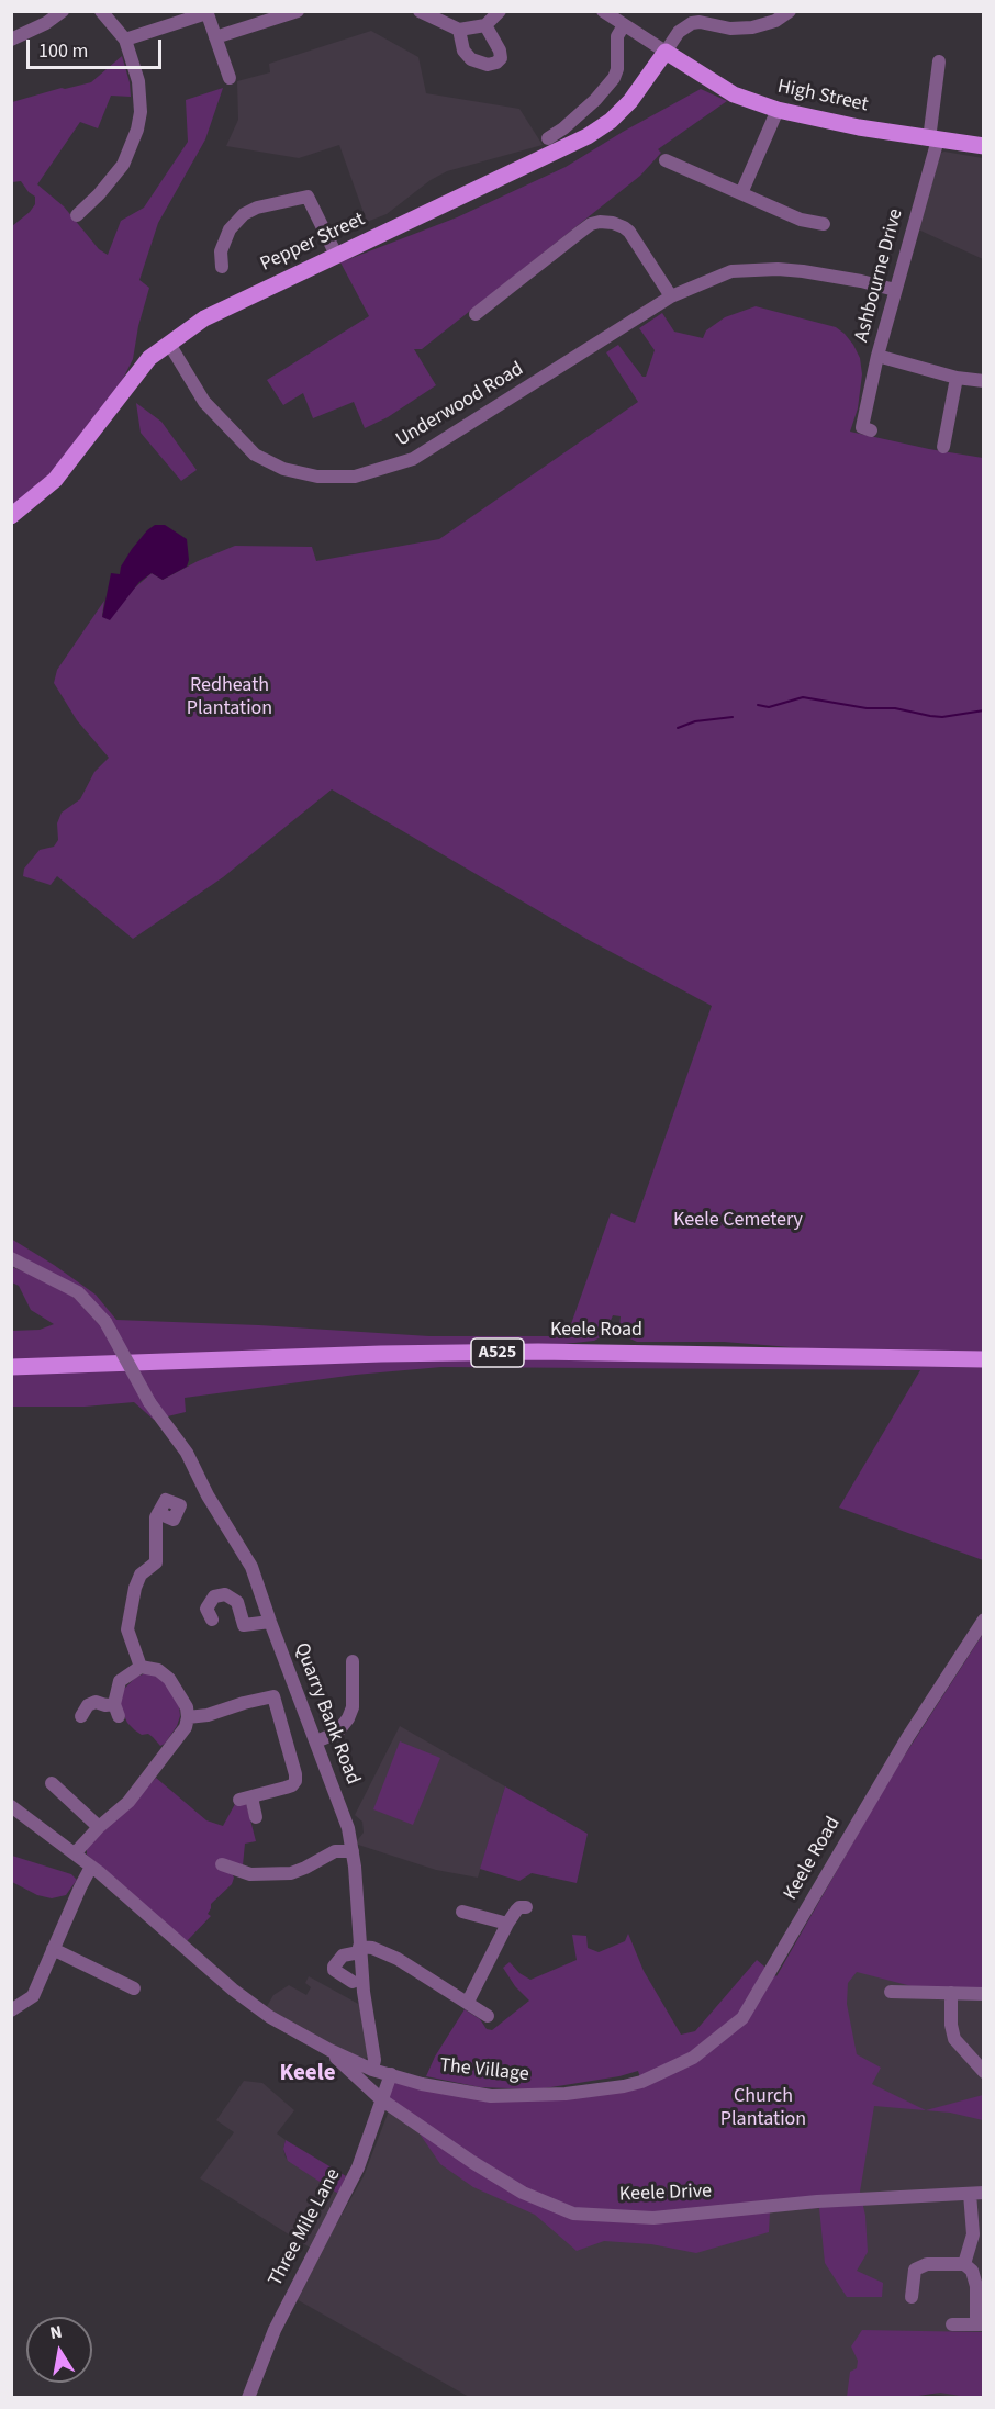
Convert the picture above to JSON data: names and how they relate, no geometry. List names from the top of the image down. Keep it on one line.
{"streets":{"main road":["High Street","Pepper Street","Keele Road","A525"],"street":["Ashbourne Drive","Underwood Road","Quarry Bank Road","The Village","Keele Drive","Three Mile Lane"]},"crossings":[["High Street","Pepper Street"],["High Street","Ashbourne Drive"],["Pepper Street","Underwood Road"],["Ashbourne Drive","Underwood Road"],["Keele Road","The Village"],["Quarry Bank Road","The Village"],["The Village","Keele Drive"],["The Village","Three Mile Lane"],["Keele Drive","Three Mile Lane"]],"districts":["Keele"],"parks":["Redheath Plantation","Keele Cemetery","Church Plantation"],"scale_bar":"100 m","north":"top"}
